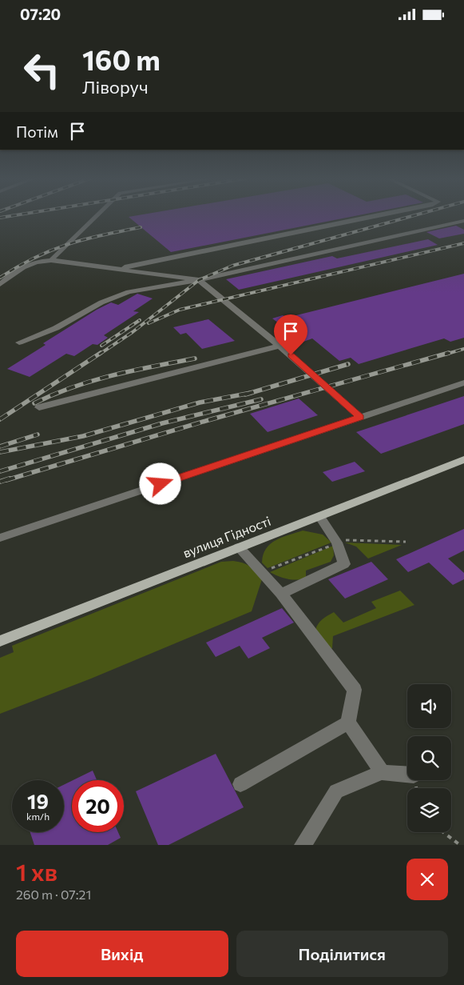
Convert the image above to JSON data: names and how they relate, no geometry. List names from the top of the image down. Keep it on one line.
{"streets":{"main road":["вулиця Гідності"]},"page":{"status":"07:20","turn":["160 m","Ліворуч"],"then":"Потім","speed":"19 km/h","limit":"20","heading":["1 хв","260 m · 07:21"],"buttons":["Вихід","Поділитися"]}}
